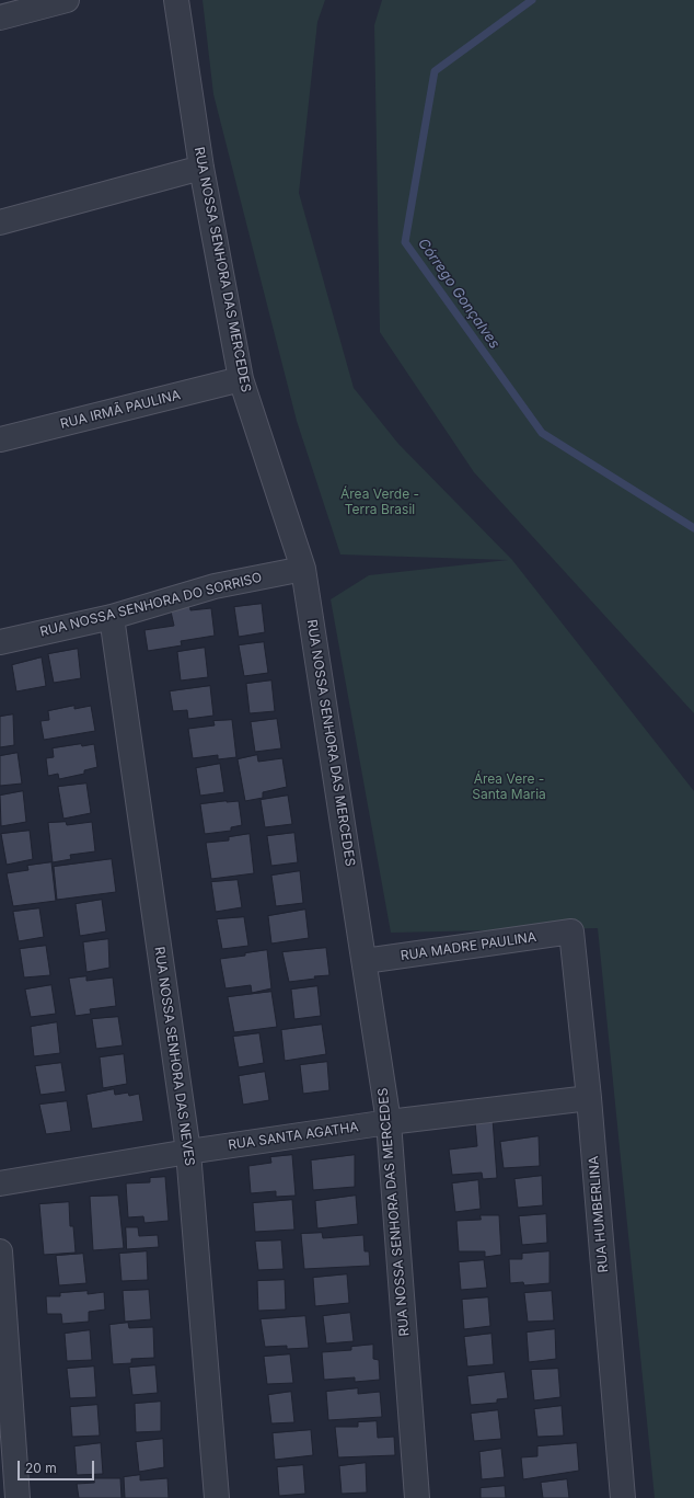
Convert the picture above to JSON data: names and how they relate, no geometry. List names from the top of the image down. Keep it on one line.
{"streets":{"street":["RUA NOSSA SENHORA DAS MERCEDES","RUA IRMÃ PAULINA","RUA NOSSA SENHORA DO SORRISO","RUA MADRE PAULINA","RUA NOSSA SENHORA DAS NEVES","RUA SANTA AGATHA","RUA HUMBERLINA"]},"crossings":[["RUA NOSSA SENHORA DAS MERCEDES","RUA IRMÃ PAULINA"],["RUA NOSSA SENHORA DAS MERCEDES","RUA NOSSA SENHORA DO SORRISO"],["RUA NOSSA SENHORA DAS MERCEDES","RUA MADRE PAULINA"],["RUA NOSSA SENHORA DAS MERCEDES","RUA SANTA AGATHA"],["RUA NOSSA SENHORA DO SORRISO","RUA NOSSA SENHORA DAS NEVES"],["RUA MADRE PAULINA","RUA HUMBERLINA"],["RUA NOSSA SENHORA DAS NEVES","RUA SANTA AGATHA"],["RUA SANTA AGATHA","RUA HUMBERLINA"]],"water":["Córrego Gonçalves"],"parks":["Área Verde - Terra Brasil","Área Vere - Santa Maria"],"scale_bar":"20 m"}
